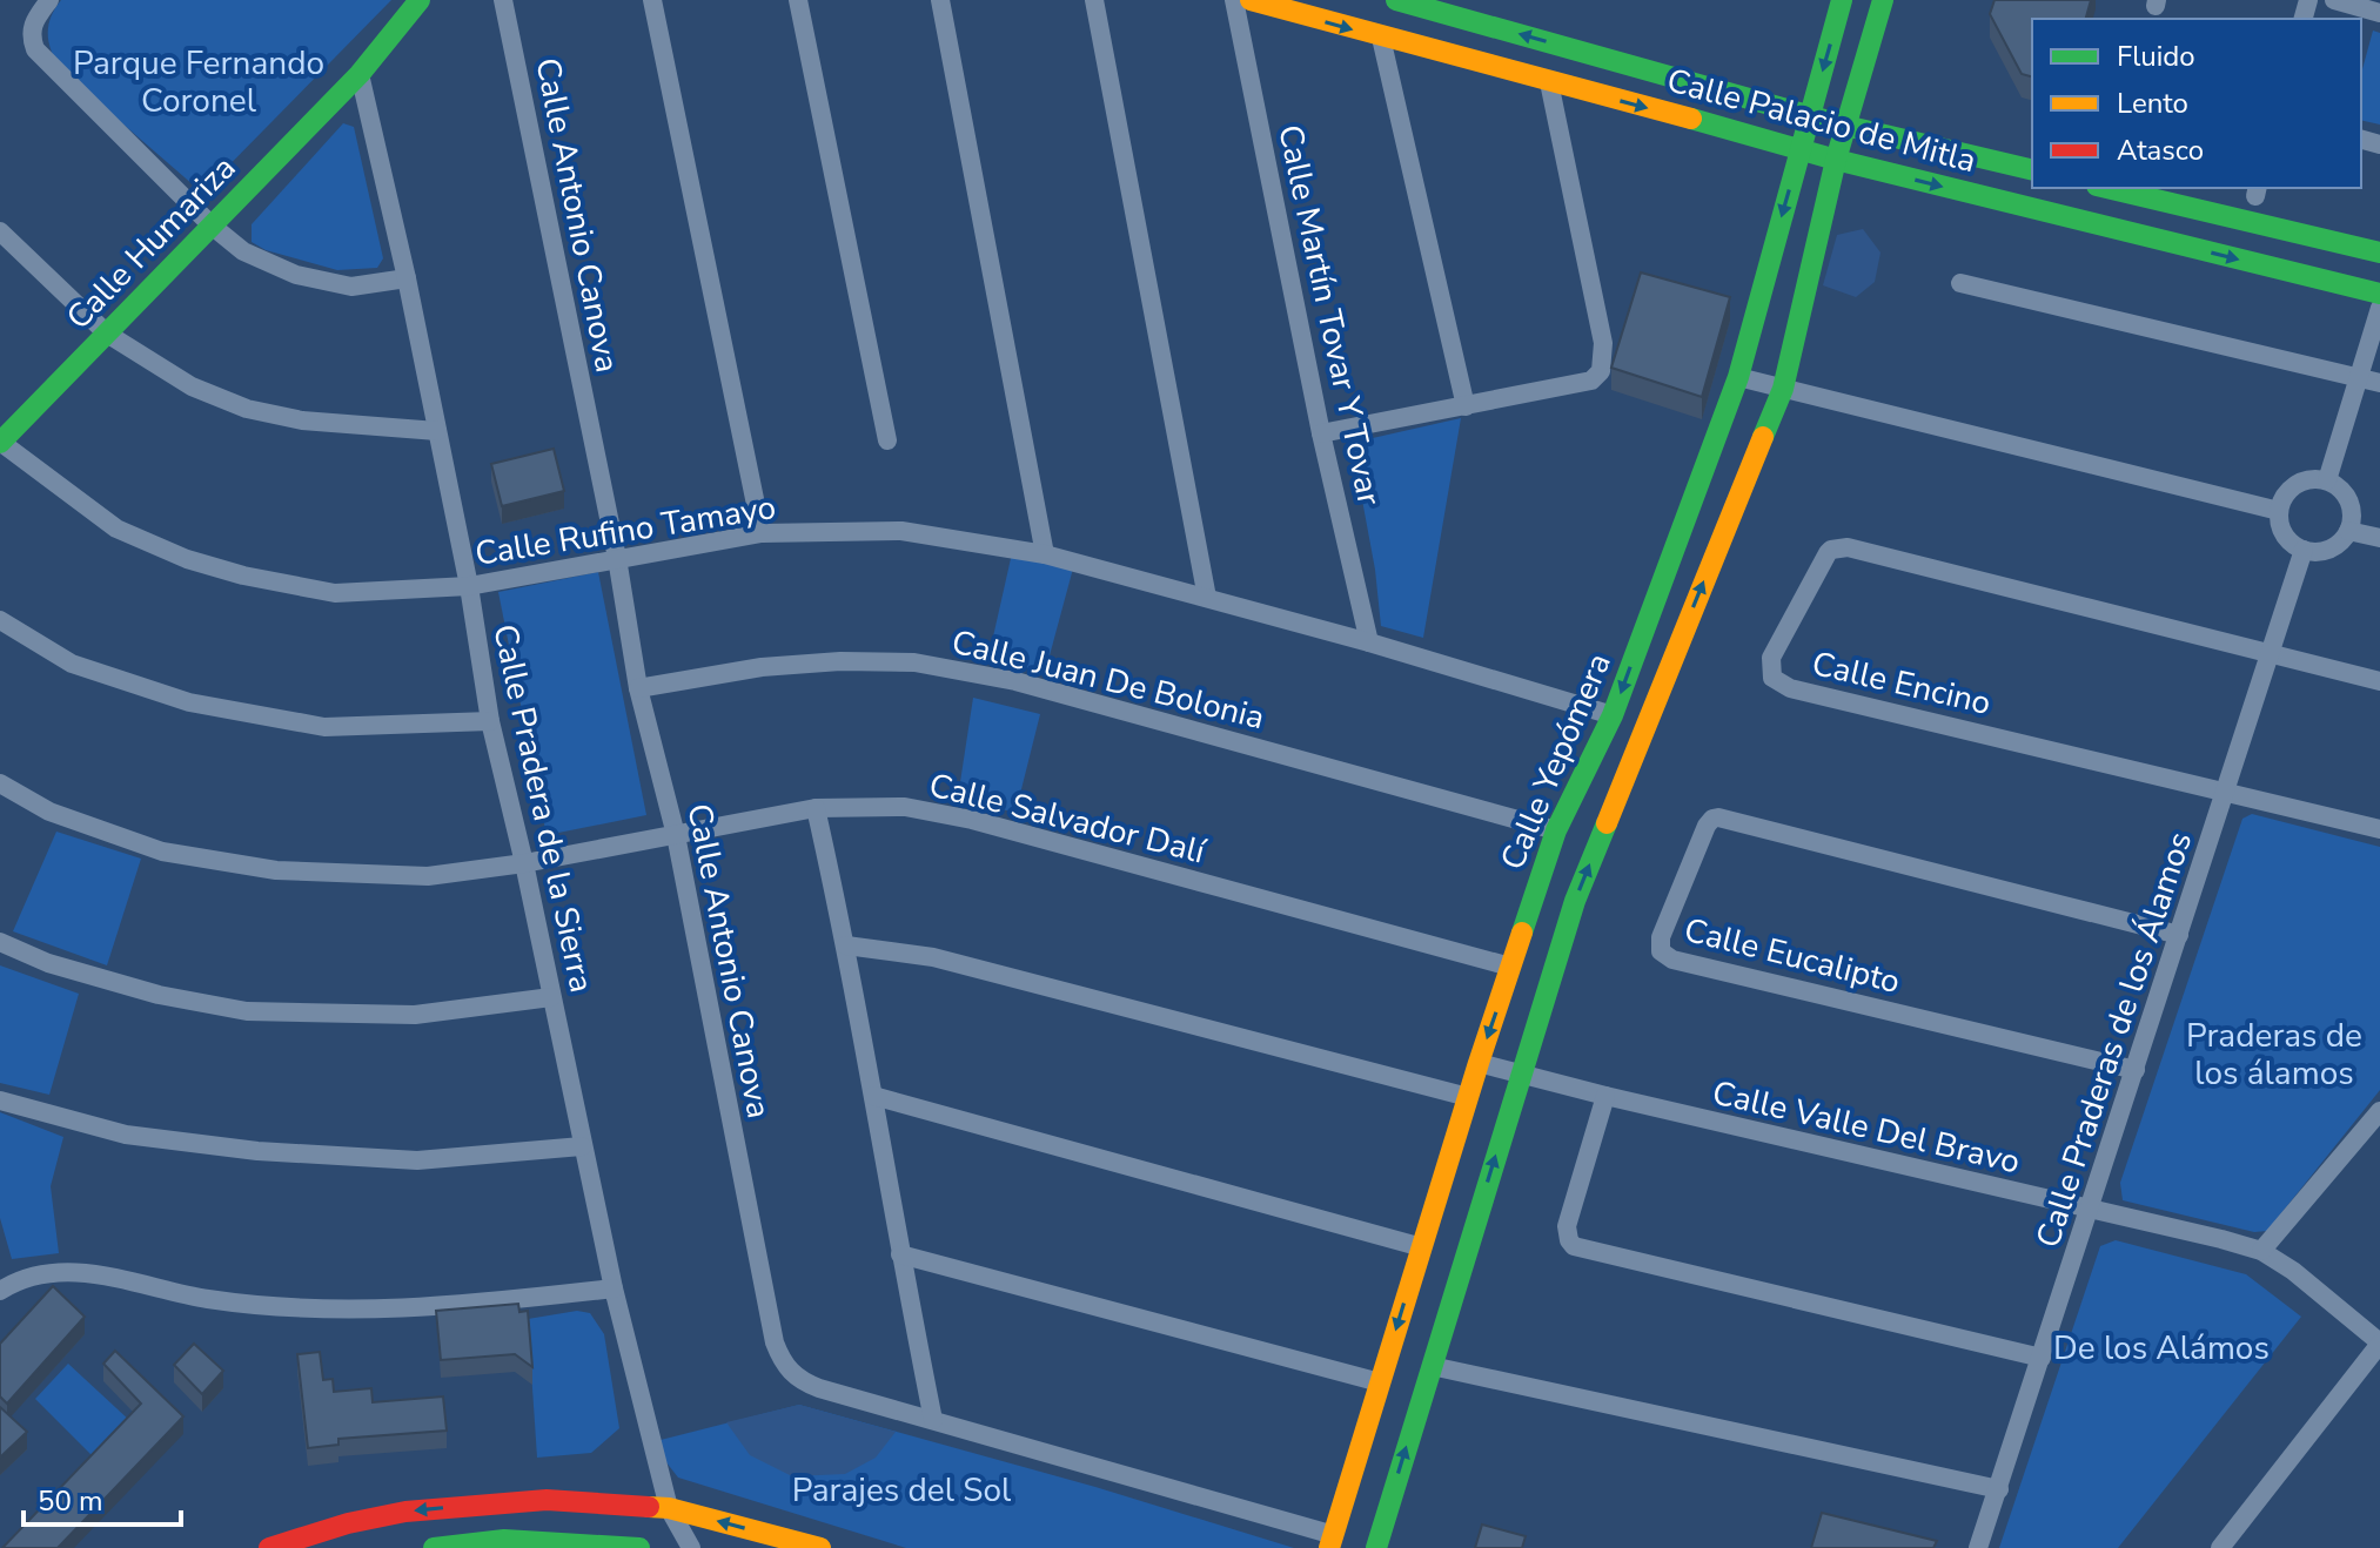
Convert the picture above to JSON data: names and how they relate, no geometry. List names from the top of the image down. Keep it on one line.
{"streets":{"main road":["Calle Palacio de Mitla","Calle Humariza","Calle Yepómera"],"street":["Calle Antonio Canova","Calle Martín Tovar Y Tovar","Calle Rufino Tamayo","Calle Juan De Bolonia","Calle Encino","Calle Pradera de la Sierra","Calle Salvador Dalí","Calle Eucalipto","Calle Praderas de los Álamos","Calle Valle Del Bravo"]},"crossings":[["Calle Palacio de Mitla","Calle Yepómera"],["Calle Antonio Canova","Calle Rufino Tamayo"],["Calle Antonio Canova","Calle Juan De Bolonia"],["Calle Antonio Canova","Calle Yepómera"],["Calle Antonio Canova","Calle Salvador Dalí"],["Calle Humariza","Calle Rufino Tamayo"],["Calle Humariza","Calle Pradera de la Sierra"],["Calle Martín Tovar Y Tovar","Calle Rufino Tamayo"],["Calle Rufino Tamayo","Calle Yepómera"],["Calle Rufino Tamayo","Calle Pradera de la Sierra"],["Calle Juan De Bolonia","Calle Yepómera"],["Calle Encino","Calle Praderas de los Álamos"],["Calle Yepómera","Calle Salvador Dalí"],["Calle Yepómera","Calle Valle Del Bravo"],["Calle Pradera de la Sierra","Calle Salvador Dalí"],["Calle Eucalipto","Calle Praderas de los Álamos"],["Calle Praderas de los Álamos","Calle Valle Del Bravo"]],"parks":["Parque Fernando Coronel","Praderas de los álamos","De los Alámos","Parajes del Sol"],"legend":["Fluido","Lento","Atasco"],"scale_bar":"50 m"}
